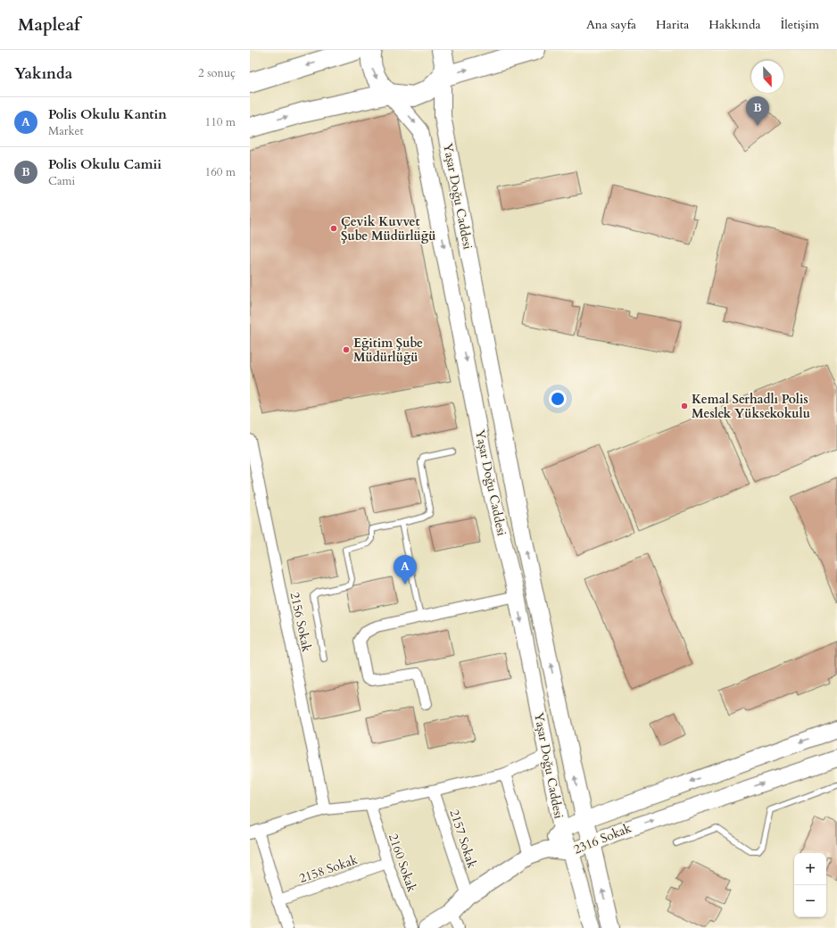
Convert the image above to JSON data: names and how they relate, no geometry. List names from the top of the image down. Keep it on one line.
{"streets":{"highway":["Yaşar Doğu Caddesi"],"main road":["2316 Sokak"],"street":["2156 Sokak","2157 Sokak","2160 Sokak","2158 Sokak"]},"crossings":[["Yaşar Doğu Caddesi","2316 Sokak"],["2160 Sokak","2158 Sokak"]],"places":["Çevik Kuvvet Şube Müdürlüğü","Eğitim Şube Müdürlüğü","Kemal Serhadlı Polis Meslek Yüksekokulu"],"north":"bottom","page":{"header":"Mapleaf","nav":["Ana sayfa","Harita","Hakkında","İletişim"],"heading":["Yakında","2 sonuç"],"list":[{"mark":"A","name":"Polis Okulu Kantin","note":"Market","value":"110 m"},{"mark":"B","name":"Polis Okulu Camii","note":"Cami","value":"160 m"}],"pins":["B","A"],"map_buttons":["+","−"]}}
